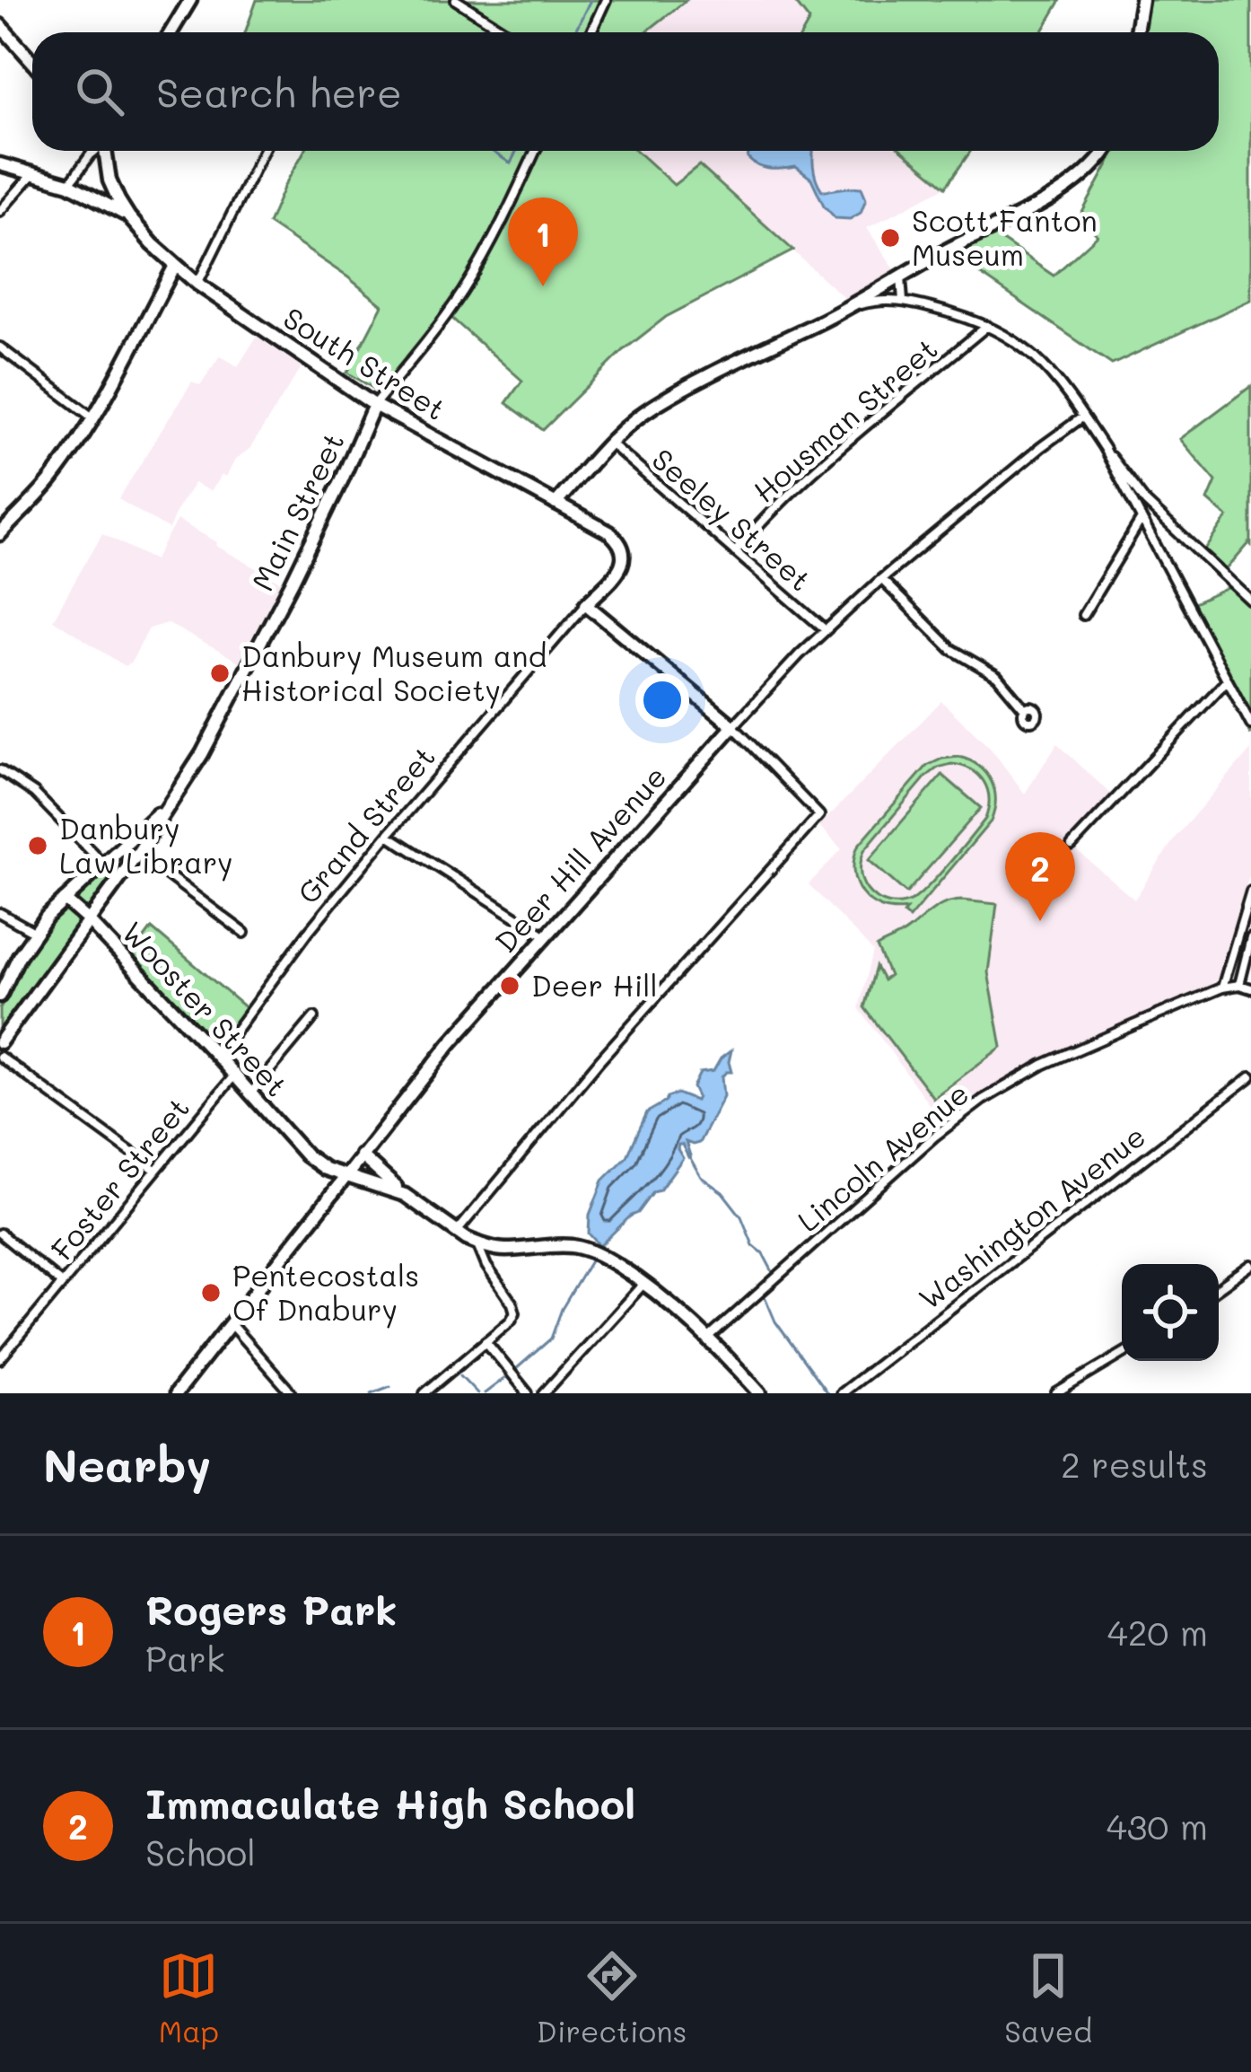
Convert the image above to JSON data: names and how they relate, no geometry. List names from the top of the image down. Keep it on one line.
{"streets":{"street":["South Street","Housman Street","Main Street","Seeley Street","Grand Street","Deer Hill Avenue","Wooster Street","Lincoln Avenue","Foster Street","Washington Avenue"]},"crossings":[["South Street","Main Street"],["South Street","Grand Street"],["Housman Street","Seeley Street"],["Main Street","Wooster Street"],["Seeley Street","Deer Hill Avenue"],["Grand Street","Wooster Street"],["Deer Hill Avenue","Wooster Street"],["Wooster Street","Foster Street"]],"places":["Scott Fanton Museum","Danbury Museum and Historical Society","Danbury Law Library","Deer Hill","Pentecostals Of Dnabury"],"page":{"search":"Search here","pins":["1","2"],"heading":["Nearby","2 results"],"list":[{"mark":"1","name":"Rogers Park","note":"Park","value":"420 m"},{"mark":"2","name":"Immaculate High School","note":"School","value":"430 m"}],"nav":["Map","Directions","Saved"]}}
